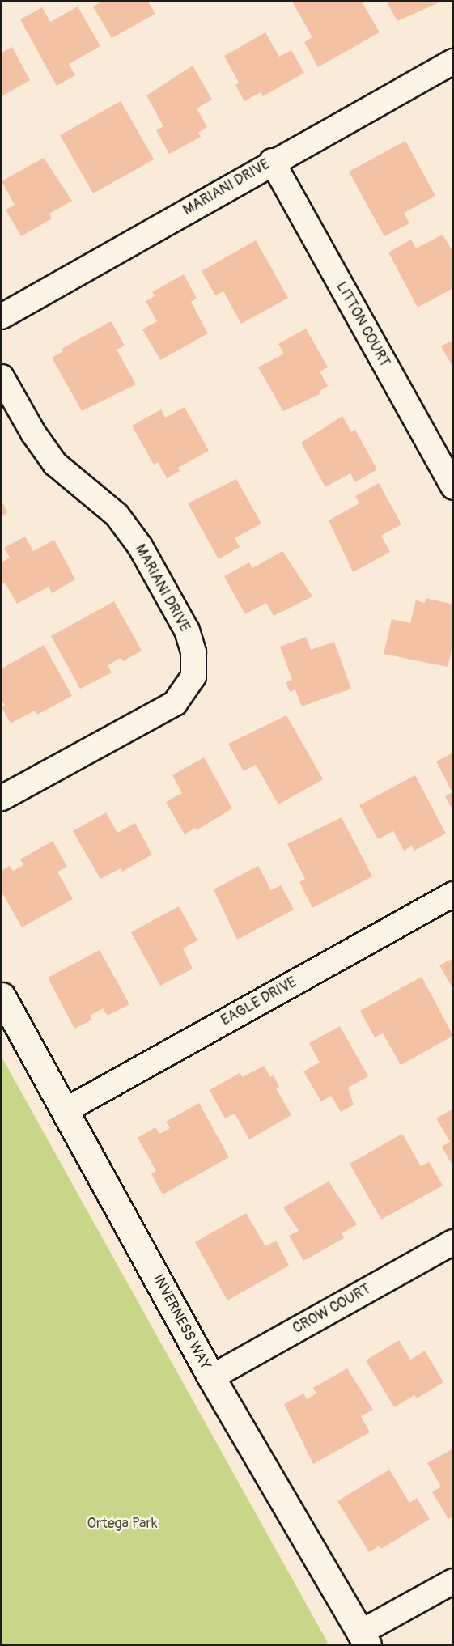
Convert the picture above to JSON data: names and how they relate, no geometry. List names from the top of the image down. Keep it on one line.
{"streets":{"street":["MARIANI DRIVE","LITTON COURT","EAGLE DRIVE","CROW COURT","INVERNESS WAY"]},"crossings":[["MARIANI DRIVE","LITTON COURT"],["EAGLE DRIVE","INVERNESS WAY"],["CROW COURT","INVERNESS WAY"]],"parks":["Ortega Park"]}
